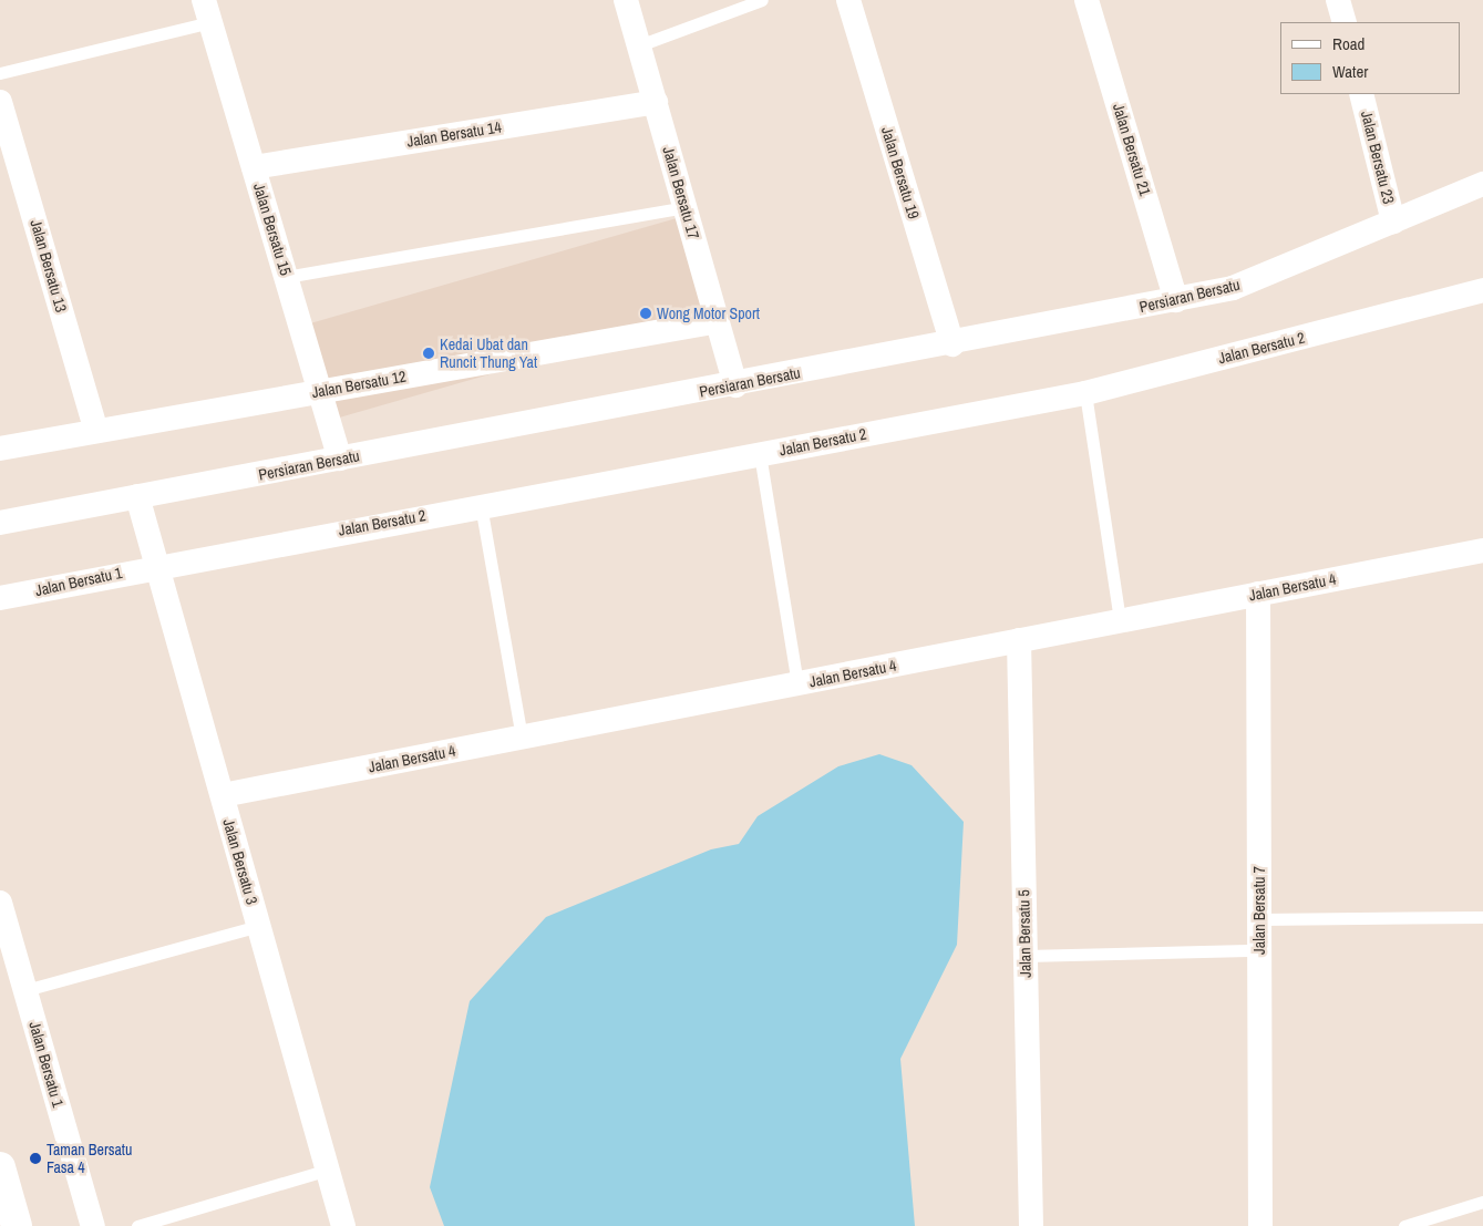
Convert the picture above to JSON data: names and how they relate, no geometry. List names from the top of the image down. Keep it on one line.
{"streets":{"street":["Jalan Bersatu 14","Jalan Bersatu 21","Jalan Bersatu 23","Jalan Bersatu 19","Jalan Bersatu 17","Jalan Bersatu 15","Jalan Bersatu 13","Persiaran Bersatu","Jalan Bersatu 2","Jalan Bersatu 12","Jalan Bersatu 1","Jalan Bersatu 4","Jalan Bersatu 3","Jalan Bersatu 7","Jalan Bersatu 5"]},"crossings":[["Jalan Bersatu 14","Jalan Bersatu 17"],["Jalan Bersatu 14","Jalan Bersatu 15"],["Jalan Bersatu 21","Persiaran Bersatu"],["Jalan Bersatu 23","Persiaran Bersatu"],["Jalan Bersatu 19","Persiaran Bersatu"],["Jalan Bersatu 17","Persiaran Bersatu"],["Jalan Bersatu 17","Jalan Bersatu 12"],["Jalan Bersatu 15","Persiaran Bersatu"],["Jalan Bersatu 15","Jalan Bersatu 12"],["Jalan Bersatu 13","Jalan Bersatu 12"],["Persiaran Bersatu","Jalan Bersatu 3"],["Jalan Bersatu 2","Jalan Bersatu 1"],["Jalan Bersatu 2","Jalan Bersatu 3"],["Jalan Bersatu 1","Jalan Bersatu 3"],["Jalan Bersatu 4","Jalan Bersatu 3"],["Jalan Bersatu 4","Jalan Bersatu 7"],["Jalan Bersatu 4","Jalan Bersatu 5"]],"places":["Wong Motor Sport","Kedai Ubat dan Runcit Thung Yat","Taman Bersatu Fasa 4"],"legend":["Road","Water"]}
